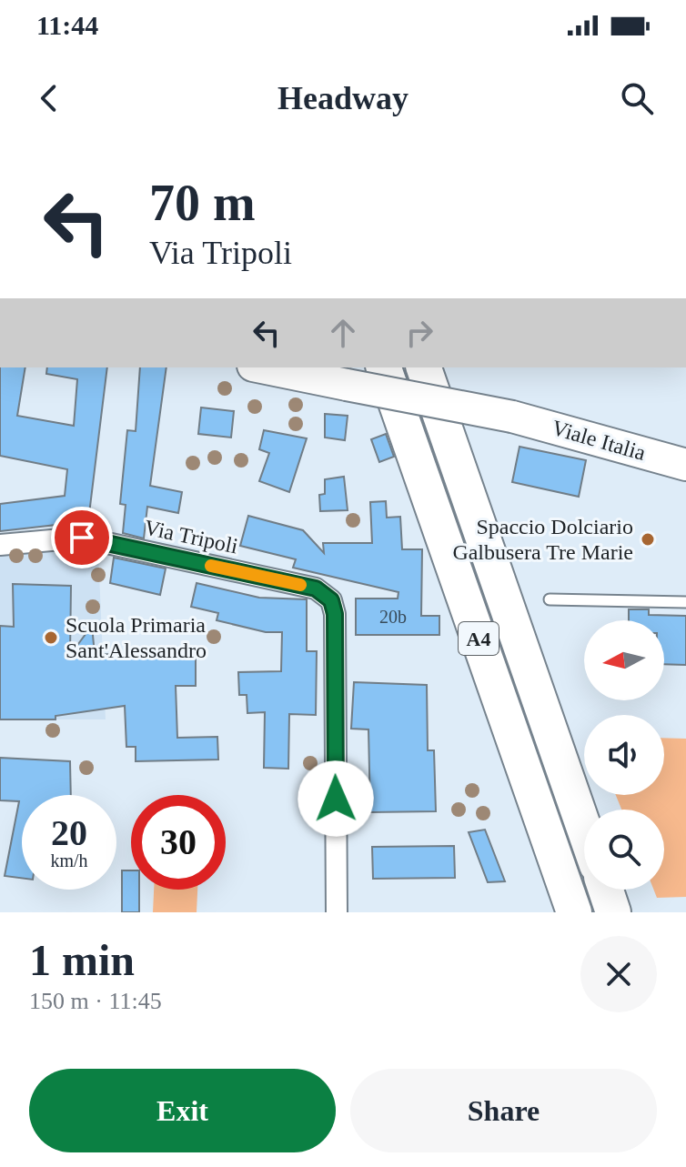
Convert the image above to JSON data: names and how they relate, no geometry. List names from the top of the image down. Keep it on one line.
{"streets":{"highway":["A4"],"main road":["Viale Italia"],"street":["Via Tripoli"]},"places":["Spaccio Dolciario Galbusera Tre Marie","Scuola Primaria Sant'Alessandro"],"house_numbers":["20b"],"north":"left","page":{"status":"11:44","header":"Headway","turn":["70 m","Via Tripoli"],"speed":"20 km/h","limit":"30","heading":["1 min","150 m · 11:45"],"buttons":["Exit","Share"]}}
